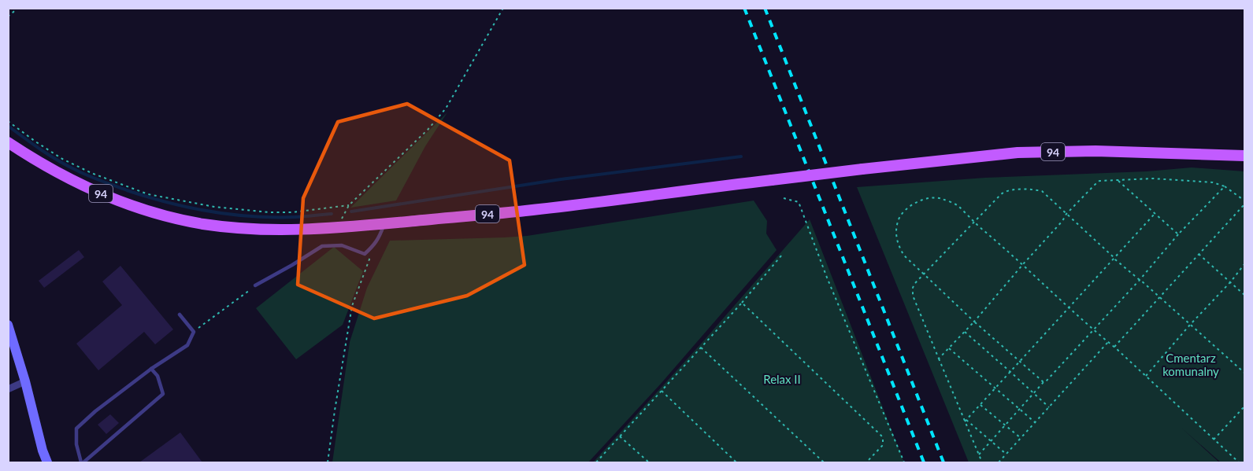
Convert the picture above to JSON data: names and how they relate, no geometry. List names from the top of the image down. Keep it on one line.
{"streets":{"main road":["94"]},"parks":["Cmentarz komunalny","Relax II"]}
